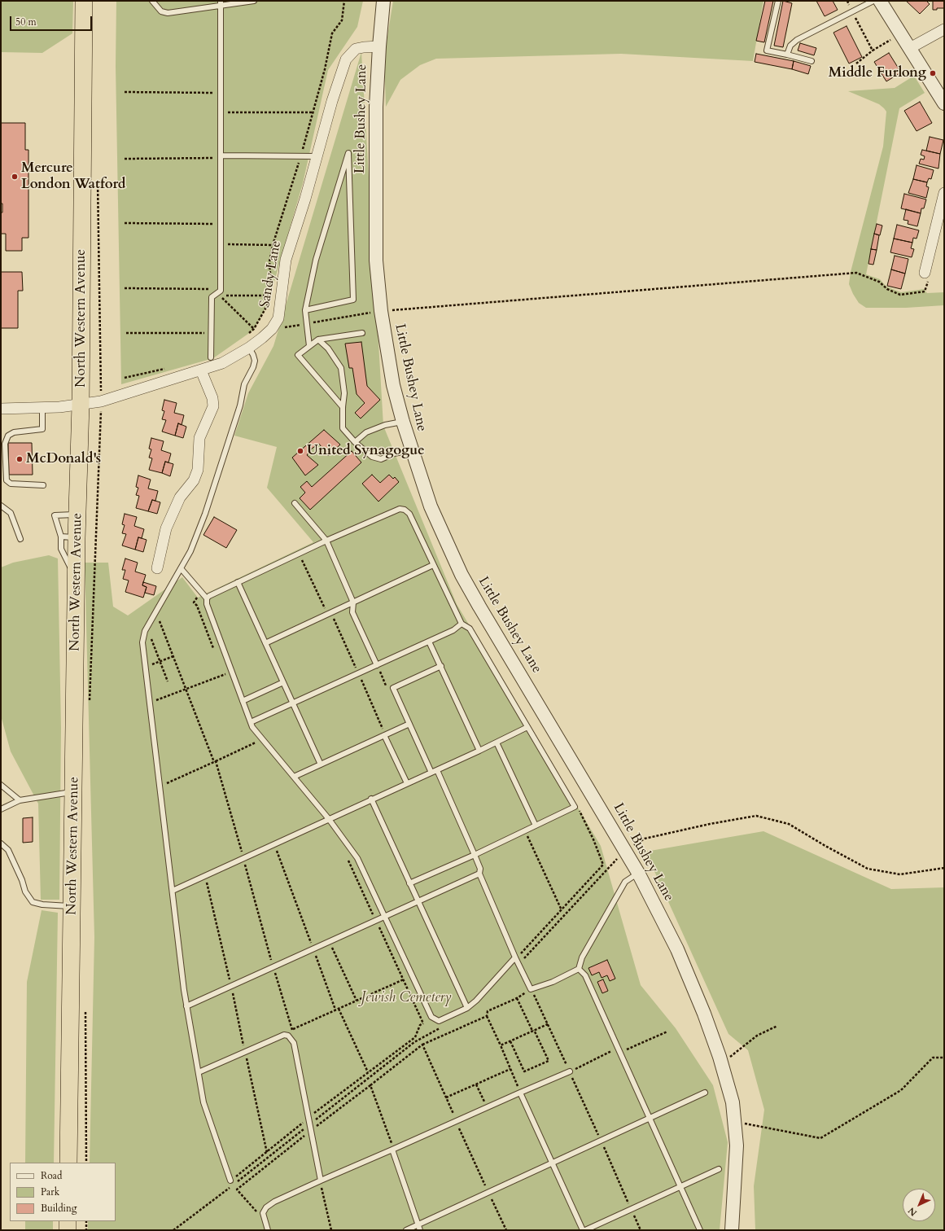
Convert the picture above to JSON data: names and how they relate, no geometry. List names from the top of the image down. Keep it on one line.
{"streets":{"highway":["North Western Avenue"],"street":["Little Bushey Lane","Sandy Lane"]},"crossings":[["Little Bushey Lane","Sandy Lane"],["Sandy Lane","North Western Avenue"]],"parks":["Jewish Cemetery"],"places":["Middle Furlong","Mercure London Watford","United Synagogue","McDonald's"],"legend":["Road","Park","Building"],"scale_bar":"50 m","north":"bottom left"}
